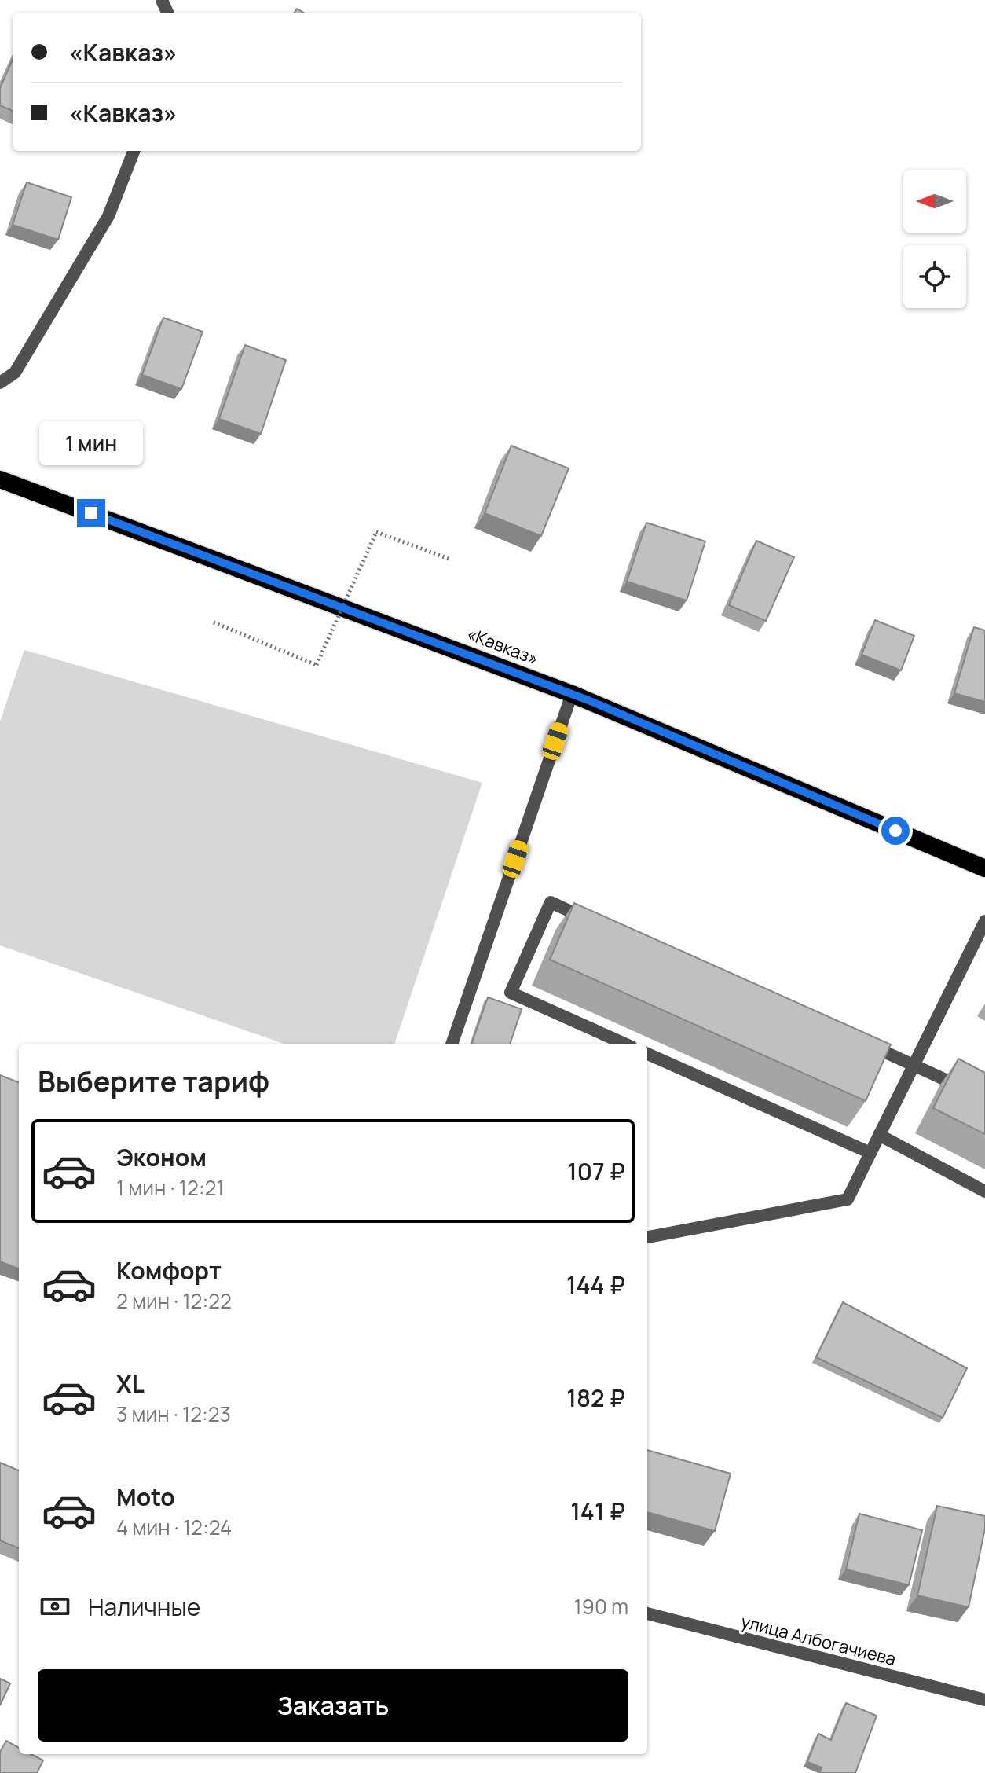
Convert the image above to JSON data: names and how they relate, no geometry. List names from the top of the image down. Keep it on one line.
{"streets":{"highway":["«Кавказ»"],"street":["улица Албогачиева"]},"north":"left","page":{"banner":["«Кавказ»","«Кавказ»"],"bubble":"1 мин","heading":"Выберите тариф","list":[{"name":"Эконом","note":"1 мин · 12:21","value":"107 ₽"},{"name":"Комфорт","note":"2 мин · 12:22","value":"144 ₽"},{"name":"XL","note":"3 мин · 12:23","value":"182 ₽"},{"name":"Moto","note":"4 мин · 12:24","value":"141 ₽"}],"pay":["Наличные","190 m"],"buttons":"Заказать"}}
